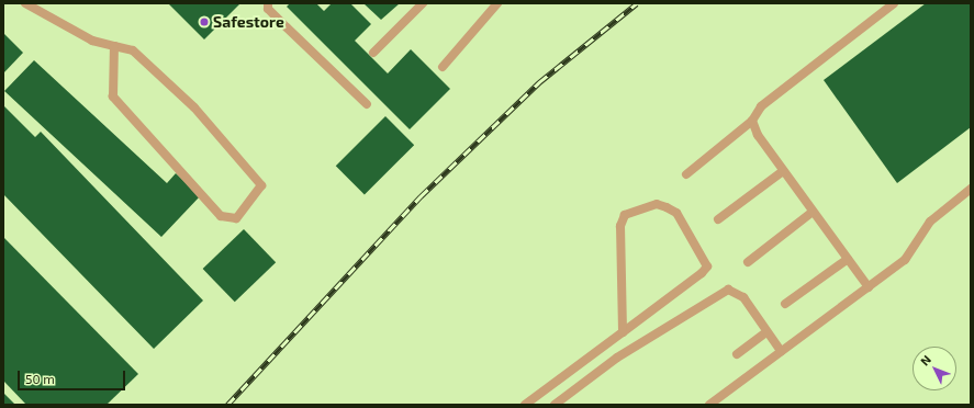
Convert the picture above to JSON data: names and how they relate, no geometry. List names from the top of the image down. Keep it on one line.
{"places":["Safestore"],"scale_bar":"50 m","north":"top left"}
